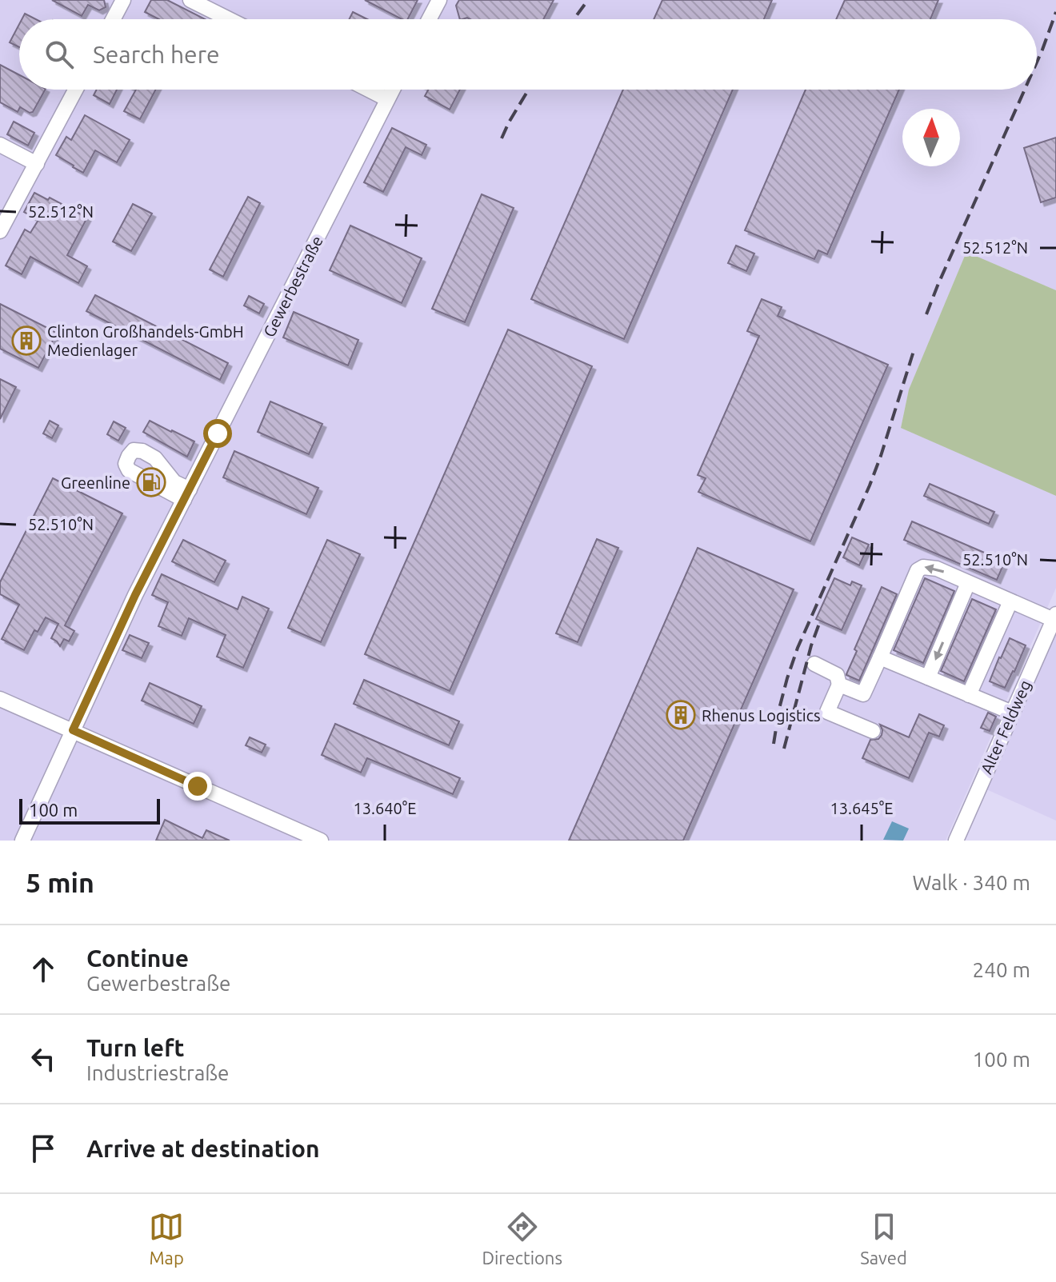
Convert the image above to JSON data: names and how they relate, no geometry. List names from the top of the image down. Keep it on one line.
{"streets":{"street":["Gewerbestraße","Alter Feldweg"]},"places":{"building":["Clinton Großhandels-GmbH Medienlager","Rhenus Logistics"],"fuel station":["Greenline"]},"scale_bar":"100 m","north":"top","page":{"search":"Search here","scale":"100 m","heading":["5 min","Walk · 340 m"],"list":[["Continue","Gewerbestraße","240 m"],["Turn left","Industriestraße","100 m"],"Arrive at destination"],"nav":["Map","Directions","Saved"]},"coordinates":["52.512°N","52.510°N","13.640°E","13.645°E"]}
